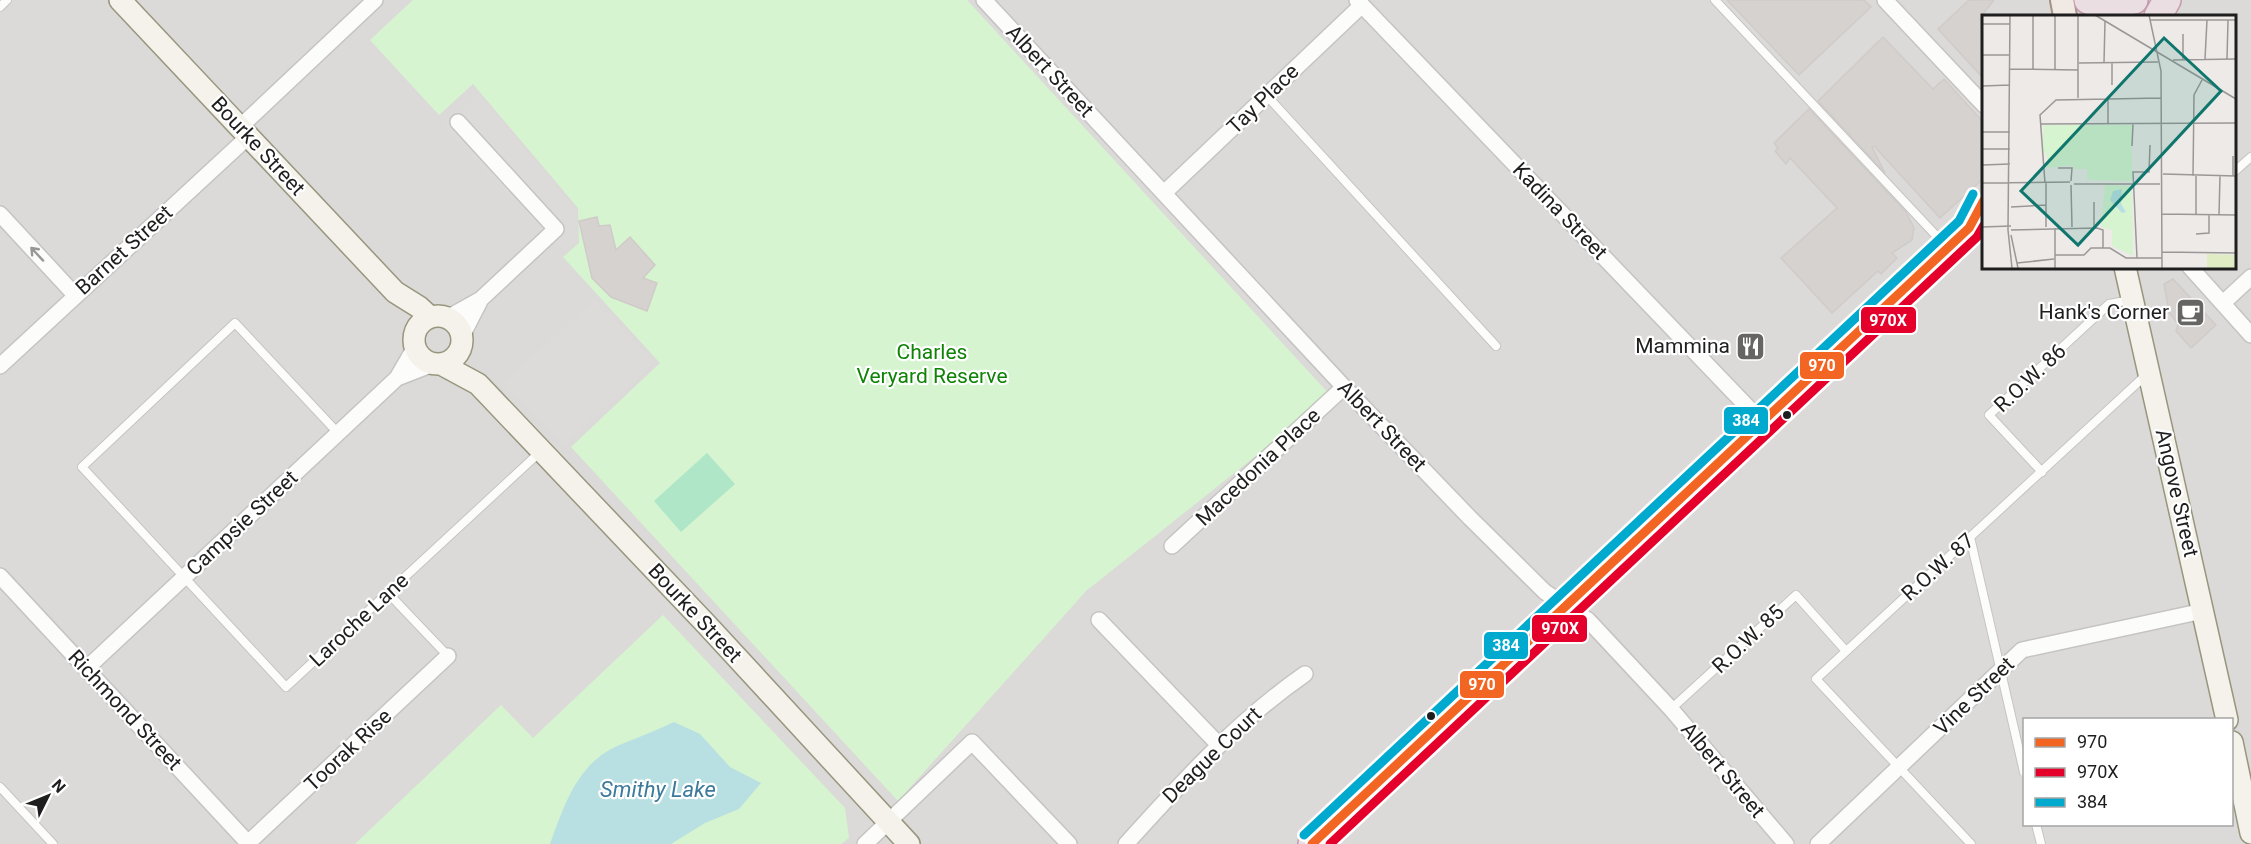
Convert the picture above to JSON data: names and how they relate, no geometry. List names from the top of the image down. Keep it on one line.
{"streets":{"street":["Albert Street","Tay Place","Bourke Street","Kadina Street","Barnet Street","Macedonia Place","Angove Street","Campsie Street","Vine Street","Richmond Street","Toorak Rise","Deague Court"],"lane":["R.O.W. 86","R.O.W. 87","Laroche Lane","R.O.W. 85"]},"crossings":[["Albert Street","Tay Place"],["Albert Street","Macedonia Place"],["Albert Street","R.O.W. 85"],["Tay Place","Kadina Street"],["Bourke Street","Barnet Street"],["Bourke Street","Campsie Street"],["Bourke Street","Laroche Lane"],["R.O.W. 86","Angove Street"],["R.O.W. 86","R.O.W. 87"],["Angove Street","R.O.W. 87"],["Angove Street","Vine Street"],["Campsie Street","Laroche Lane"],["Campsie Street","Richmond Street"],["R.O.W. 87","R.O.W. 85"],["R.O.W. 87","Vine Street"],["Richmond Street","Toorak Rise"]],"water":["Smithy Lake"],"parks":["Charles Veryard Reserve"],"places":{"cafe":["Hank's Corner"],"restaurant":["Mammina"]},"lines":["transit line 384","transit line 970","transit line 970X"],"legend":["970","970X","384"],"north":"top right"}
